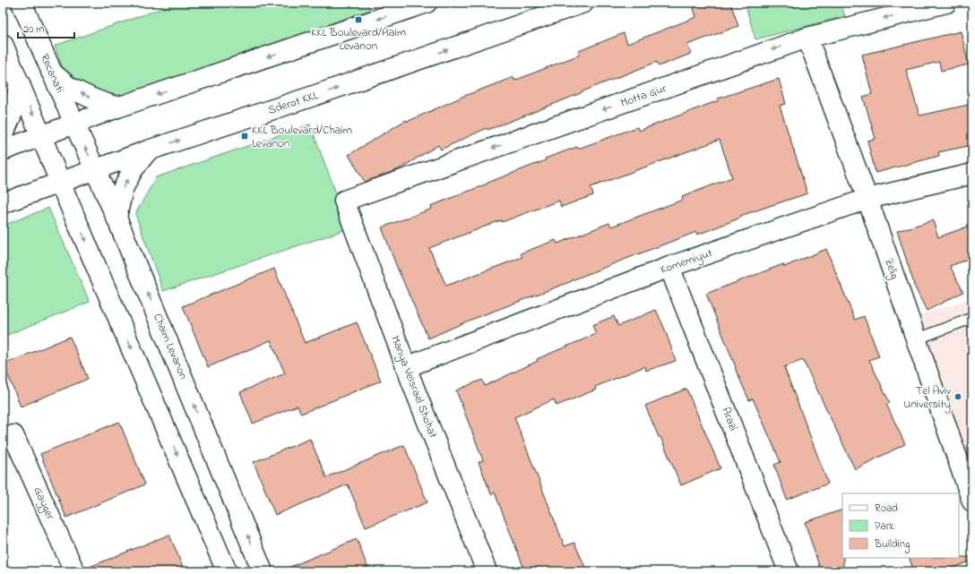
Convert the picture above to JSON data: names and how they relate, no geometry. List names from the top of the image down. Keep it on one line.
{"streets":{"street":["Recanati","Motta Gur","Sderot KKL","Komemiyut","Zelig","Chaim Levanon","Manya VeIsrael Shohat","Arazi","Gayger"]},"crossings":[["Recanati","Chaim Levanon"],["Motta Gur","Zelig"],["Motta Gur","Manya VeIsrael Shohat"],["Sderot KKL","Chaim Levanon"],["Komemiyut","Zelig"],["Komemiyut","Manya VeIsrael Shohat"],["Komemiyut","Arazi"]],"one_way":["Motta Gur"],"places":{"transit":["KKL Boulevard/Haim Levanon","KKL Boulevard/Chaim Levanon"],"other":["Tel Aviv University"]},"legend":["Road","Park","Building"],"scale_bar":"20 m"}
